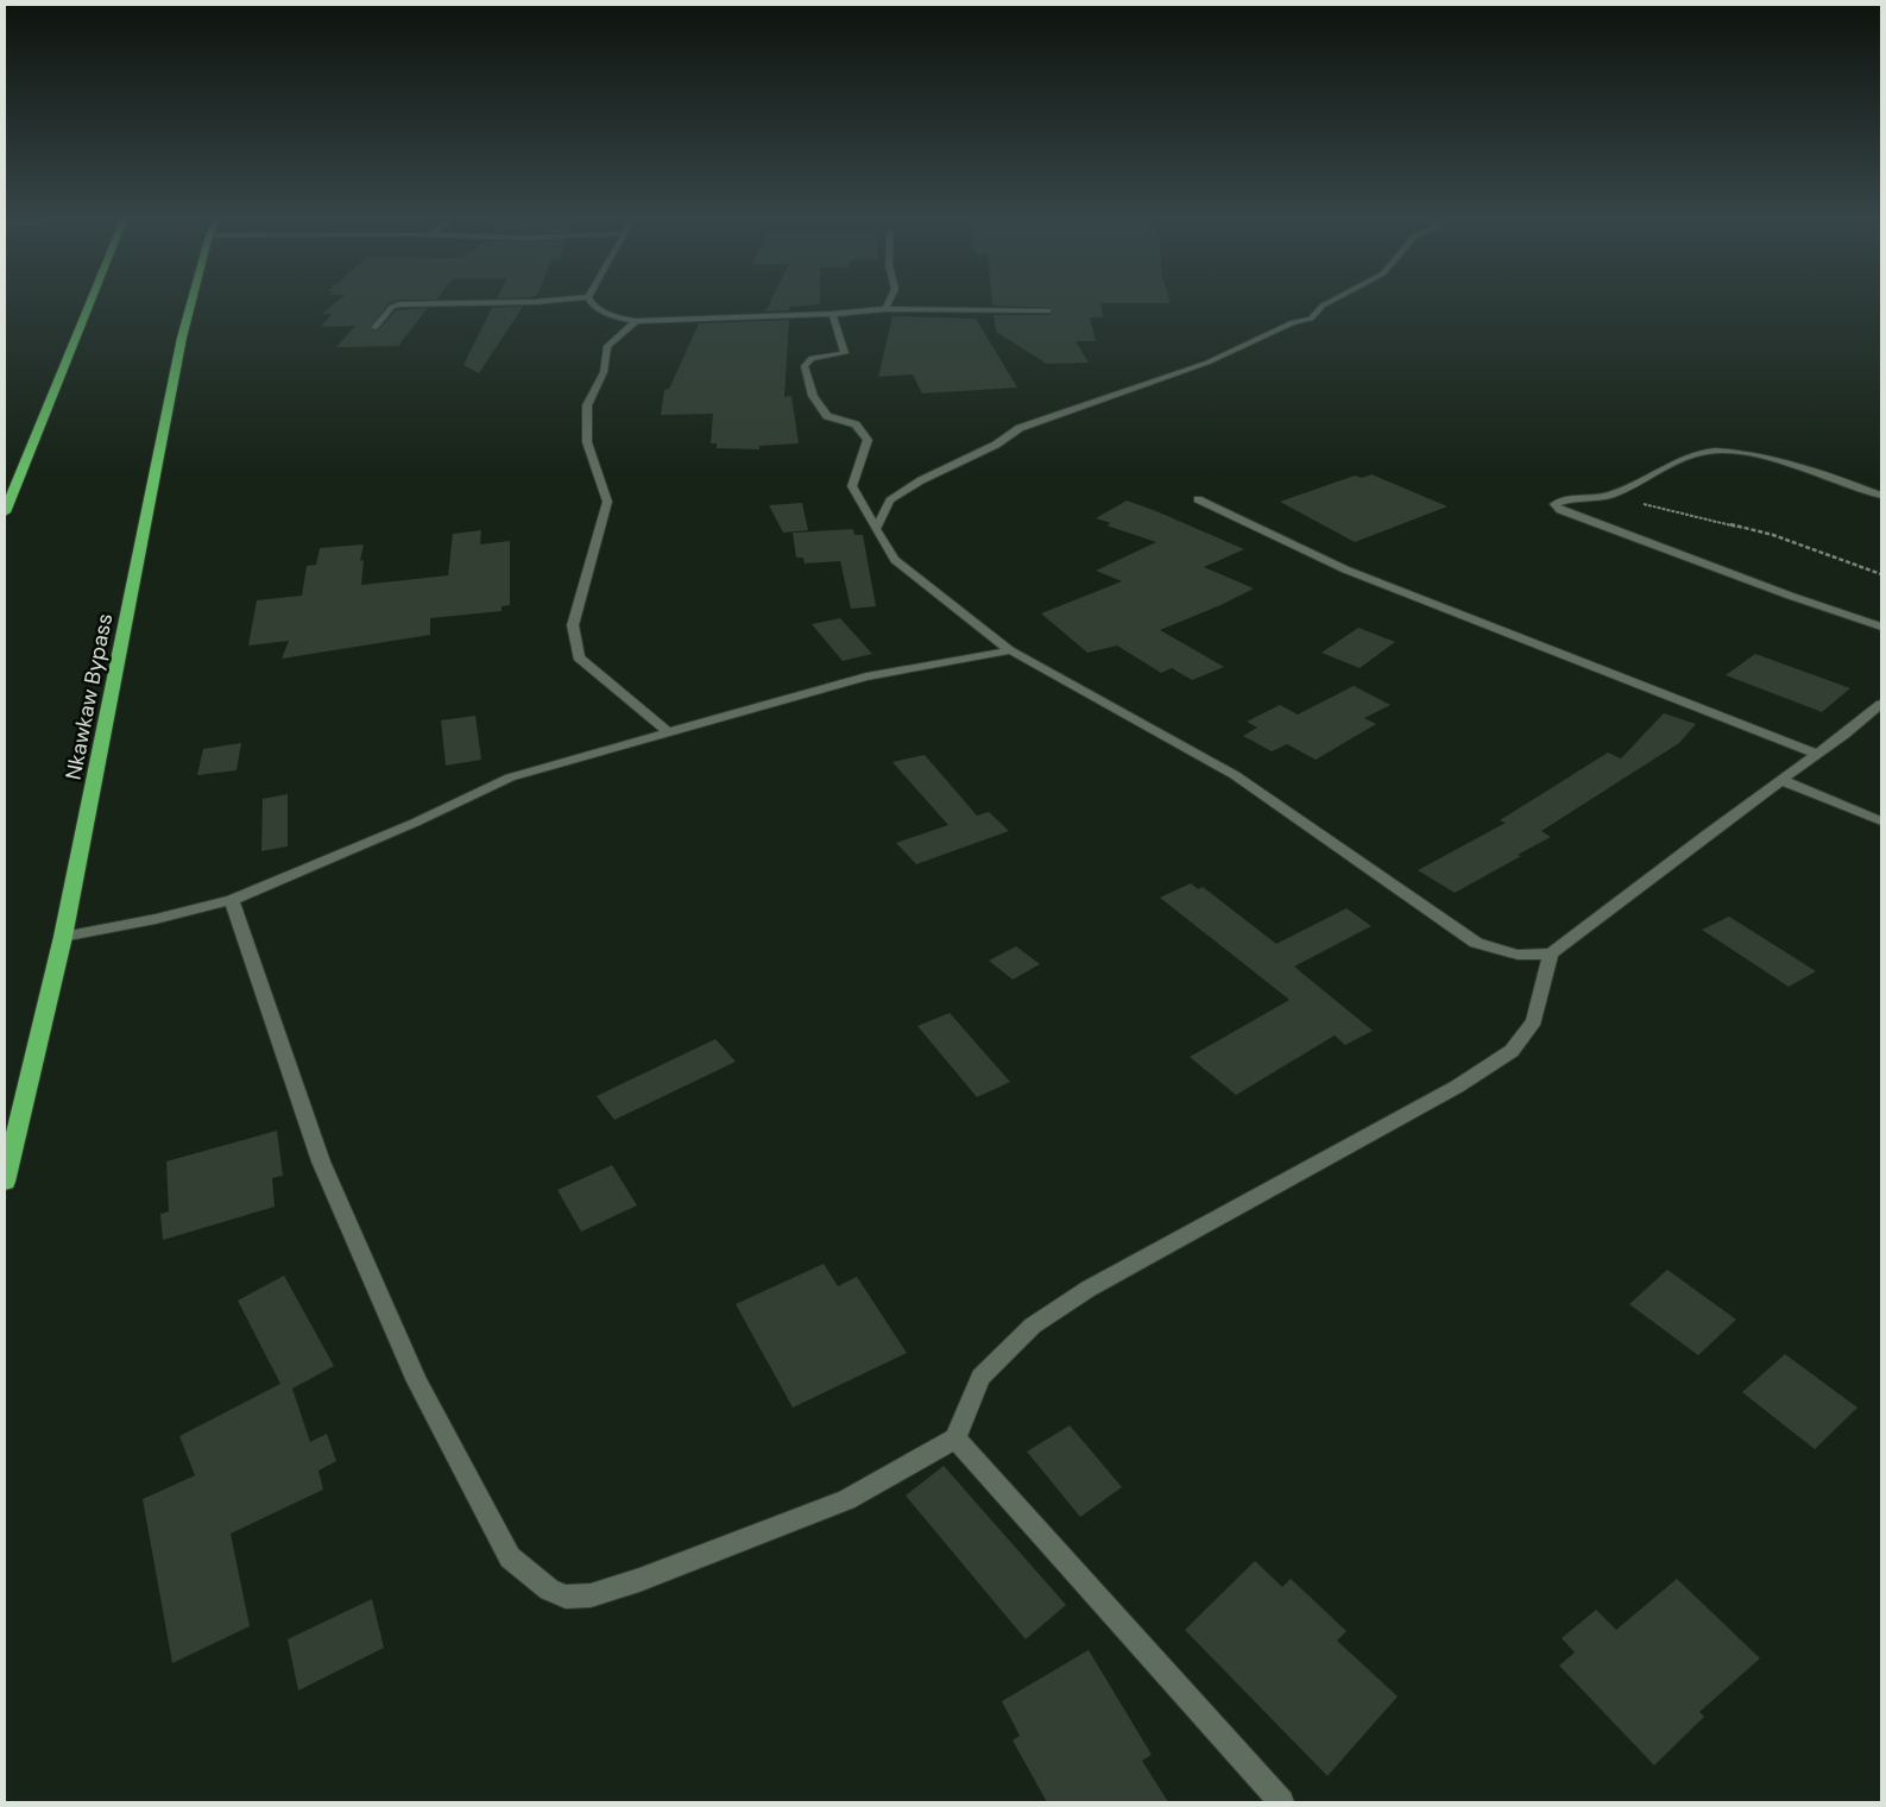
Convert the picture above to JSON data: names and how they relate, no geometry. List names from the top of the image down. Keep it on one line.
{"streets":{"highway":["Nkawkaw Bypass"]}}
